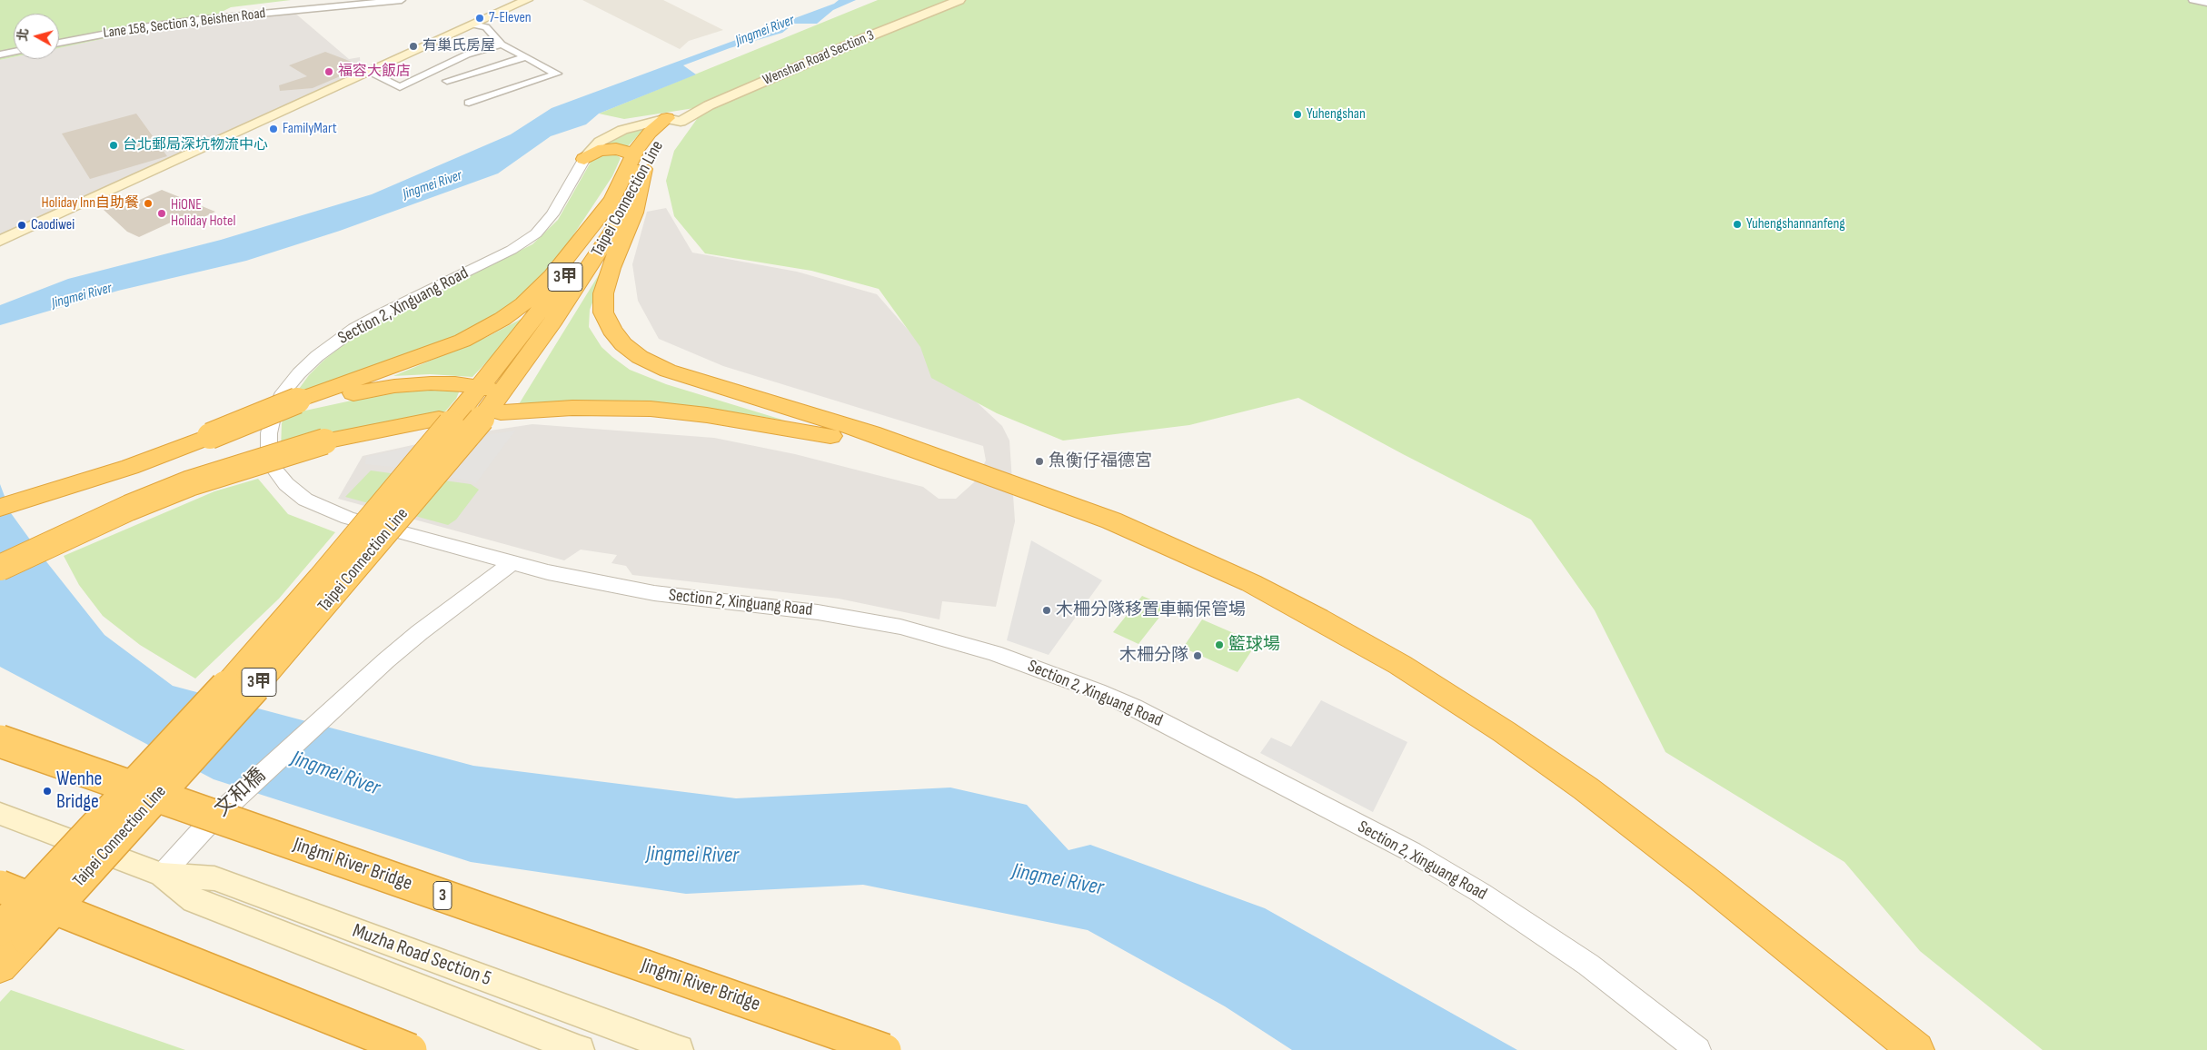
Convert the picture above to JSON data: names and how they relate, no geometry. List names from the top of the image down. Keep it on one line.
{"streets":{"highway":["Taipei Connection Line","3甲","Jingmi River Bridge","3"],"main road":["Wenshan Road Section 3","Section 2, Xinguang Road","Muzha Road Section 5"],"street":["Lane 158, Section 3, Beishen Road","文和橋"]},"crossings":[["Wenshan Road Section 3","Taipei Connection Line"],["Wenshan Road Section 3","Section 2, Xinguang Road"],["Taipei Connection Line","Section 2, Xinguang Road"],["Section 2, Xinguang Road","文和橋"],["文和橋","Muzha Road Section 5"]],"water":["Jingmei River"],"places":["7-Eleven","有巢氏房屋","福容大飯店","Yuhengshan","FamilyMart","台北郵局深坑物流中心","Holiday Inn自助餐","HiONE Holiday Hotel","Yuhengshannanfeng","Caodiwei","魚衡仔福德宮","木柵分隊移置車輛保管場","籃球場","木柵分隊","Wenhe Bridge"],"north":"left"}
